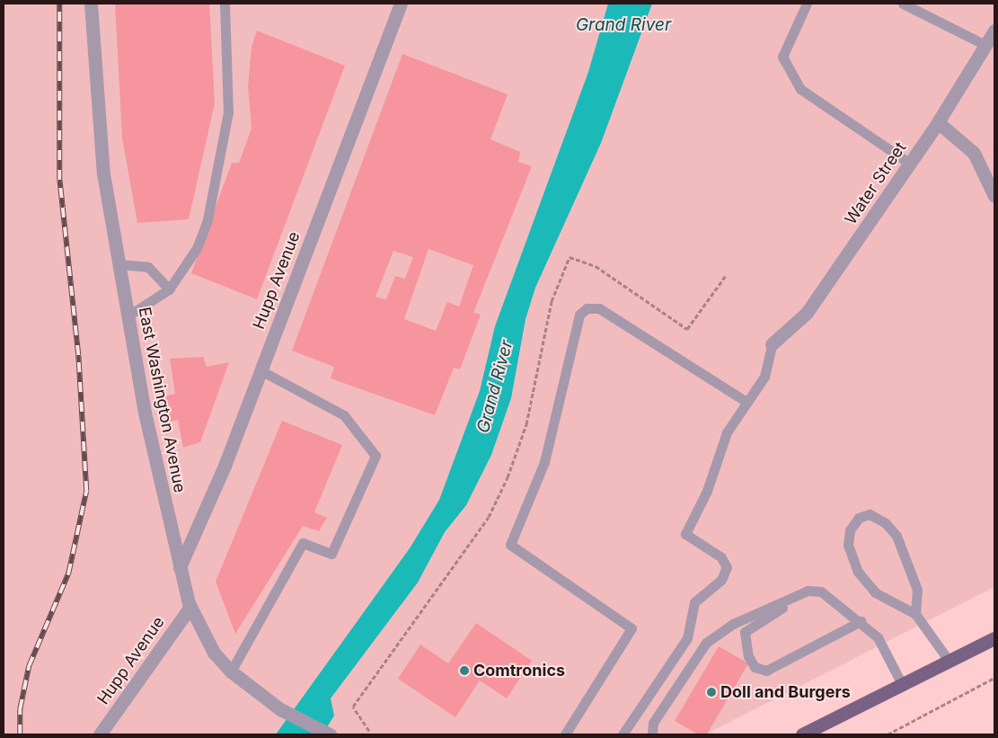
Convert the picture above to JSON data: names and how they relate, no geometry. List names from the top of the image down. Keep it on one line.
{"streets":{"street":["Water Street","Hupp Avenue","East Washington Avenue"]},"crossings":[["Hupp Avenue","East Washington Avenue"]],"water":["Grand River"],"places":["Comtronics","Doll and Burgers"]}
